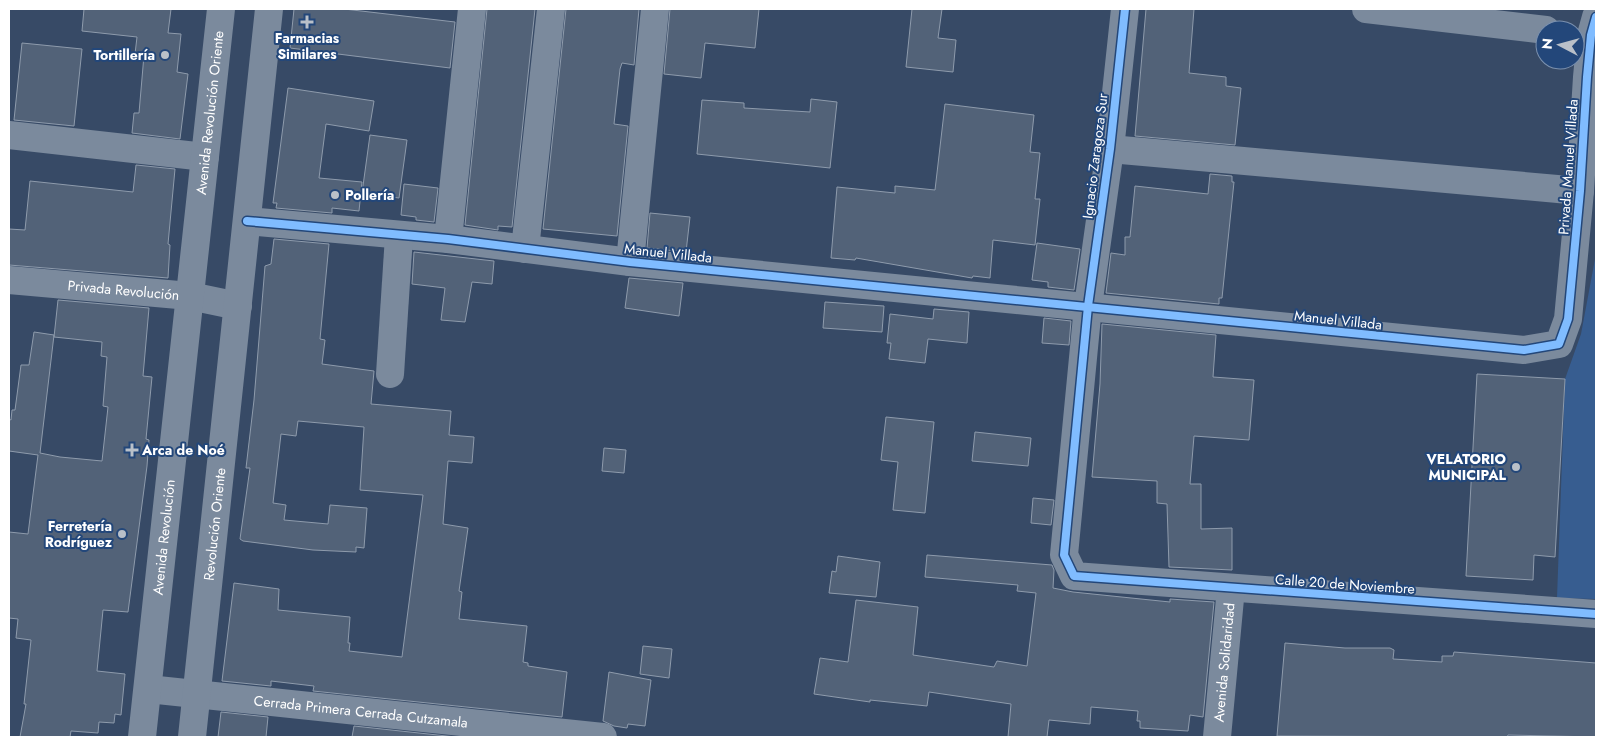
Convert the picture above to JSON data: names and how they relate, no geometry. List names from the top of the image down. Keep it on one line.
{"streets":{"street":["Avenida Revolución Oriente","Ignacio Zaragoza Sur","Privada Manuel Villada","Manuel Villada","Privada Revolución","Revolución Oriente","Avenida Revolución","Calle 20 de Noviembre","Avenida Solidaridad","Cerrada Primera Cerrada Cutzamala"]},"crossings":[["Avenida Revolución Oriente","Avenida Revolución"],["Ignacio Zaragoza Sur","Manuel Villada"],["Ignacio Zaragoza Sur","Calle 20 de Noviembre"],["Privada Manuel Villada","Manuel Villada"],["Manuel Villada","Revolución Oriente"],["Manuel Villada","Calle 20 de Noviembre"],["Privada Revolución","Revolución Oriente"],["Privada Revolución","Avenida Revolución"],["Revolución Oriente","Cerrada Primera Cerrada Cutzamala"],["Avenida Revolución","Cerrada Primera Cerrada Cutzamala"],["Calle 20 de Noviembre","Avenida Solidaridad"]],"places":{"health":["Farmacias Similares","Arca de Noé"],"other":["Tortillería","Pollería","VELATORIO MUNICIPAL","Ferretería Rodríguez"]},"north":"left"}
